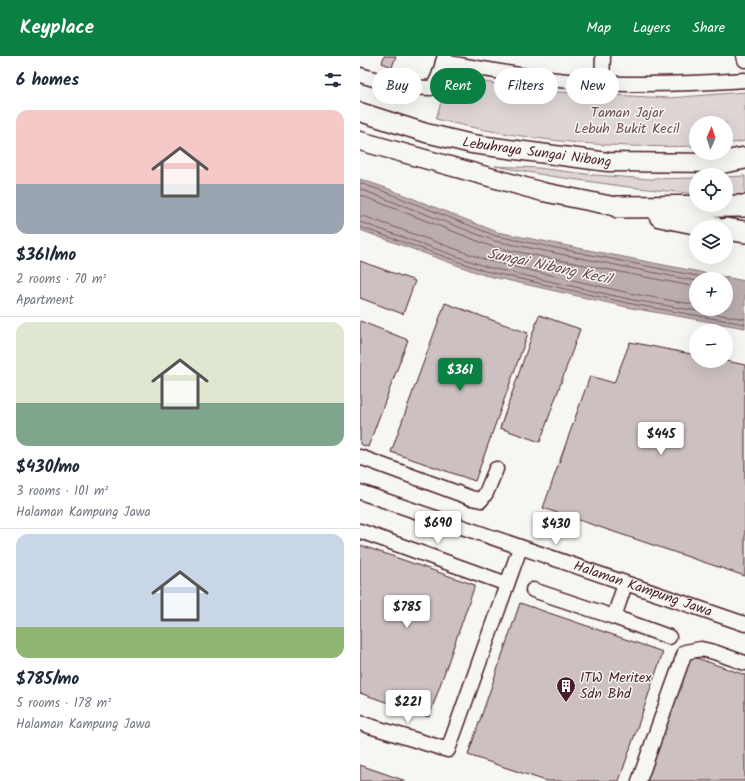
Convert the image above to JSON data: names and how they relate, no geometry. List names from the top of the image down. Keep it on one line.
{"streets":{"main road":["Lebuhraya Sungai Nibong"],"street":["Halaman Kampung Jawa"]},"water":["Sungai Nibong Kecil"],"parks":["Taman Jajar Lebuh Bukit Kecil"],"places":{"building":["ITW Meritex Sdn Bhd"]},"north":"top","page":{"header":"Keyplace","nav":["Map","Layers","Share"],"heading":"6 homes","chip":["Buy","Rent","Filters","New"],"list":[{"name":"$361/mo","note":"2 rooms · 70 m² · Apartment"},{"name":"$430/mo","note":"3 rooms · 101 m² · Halaman Kampung Jawa"},{"name":"$785/mo","note":"5 rooms · 178 m² · Halaman Kampung Jawa"}],"map_buttons":["+","−"],"price":["$361","$445","$690","$430","$785","$221"]}}
